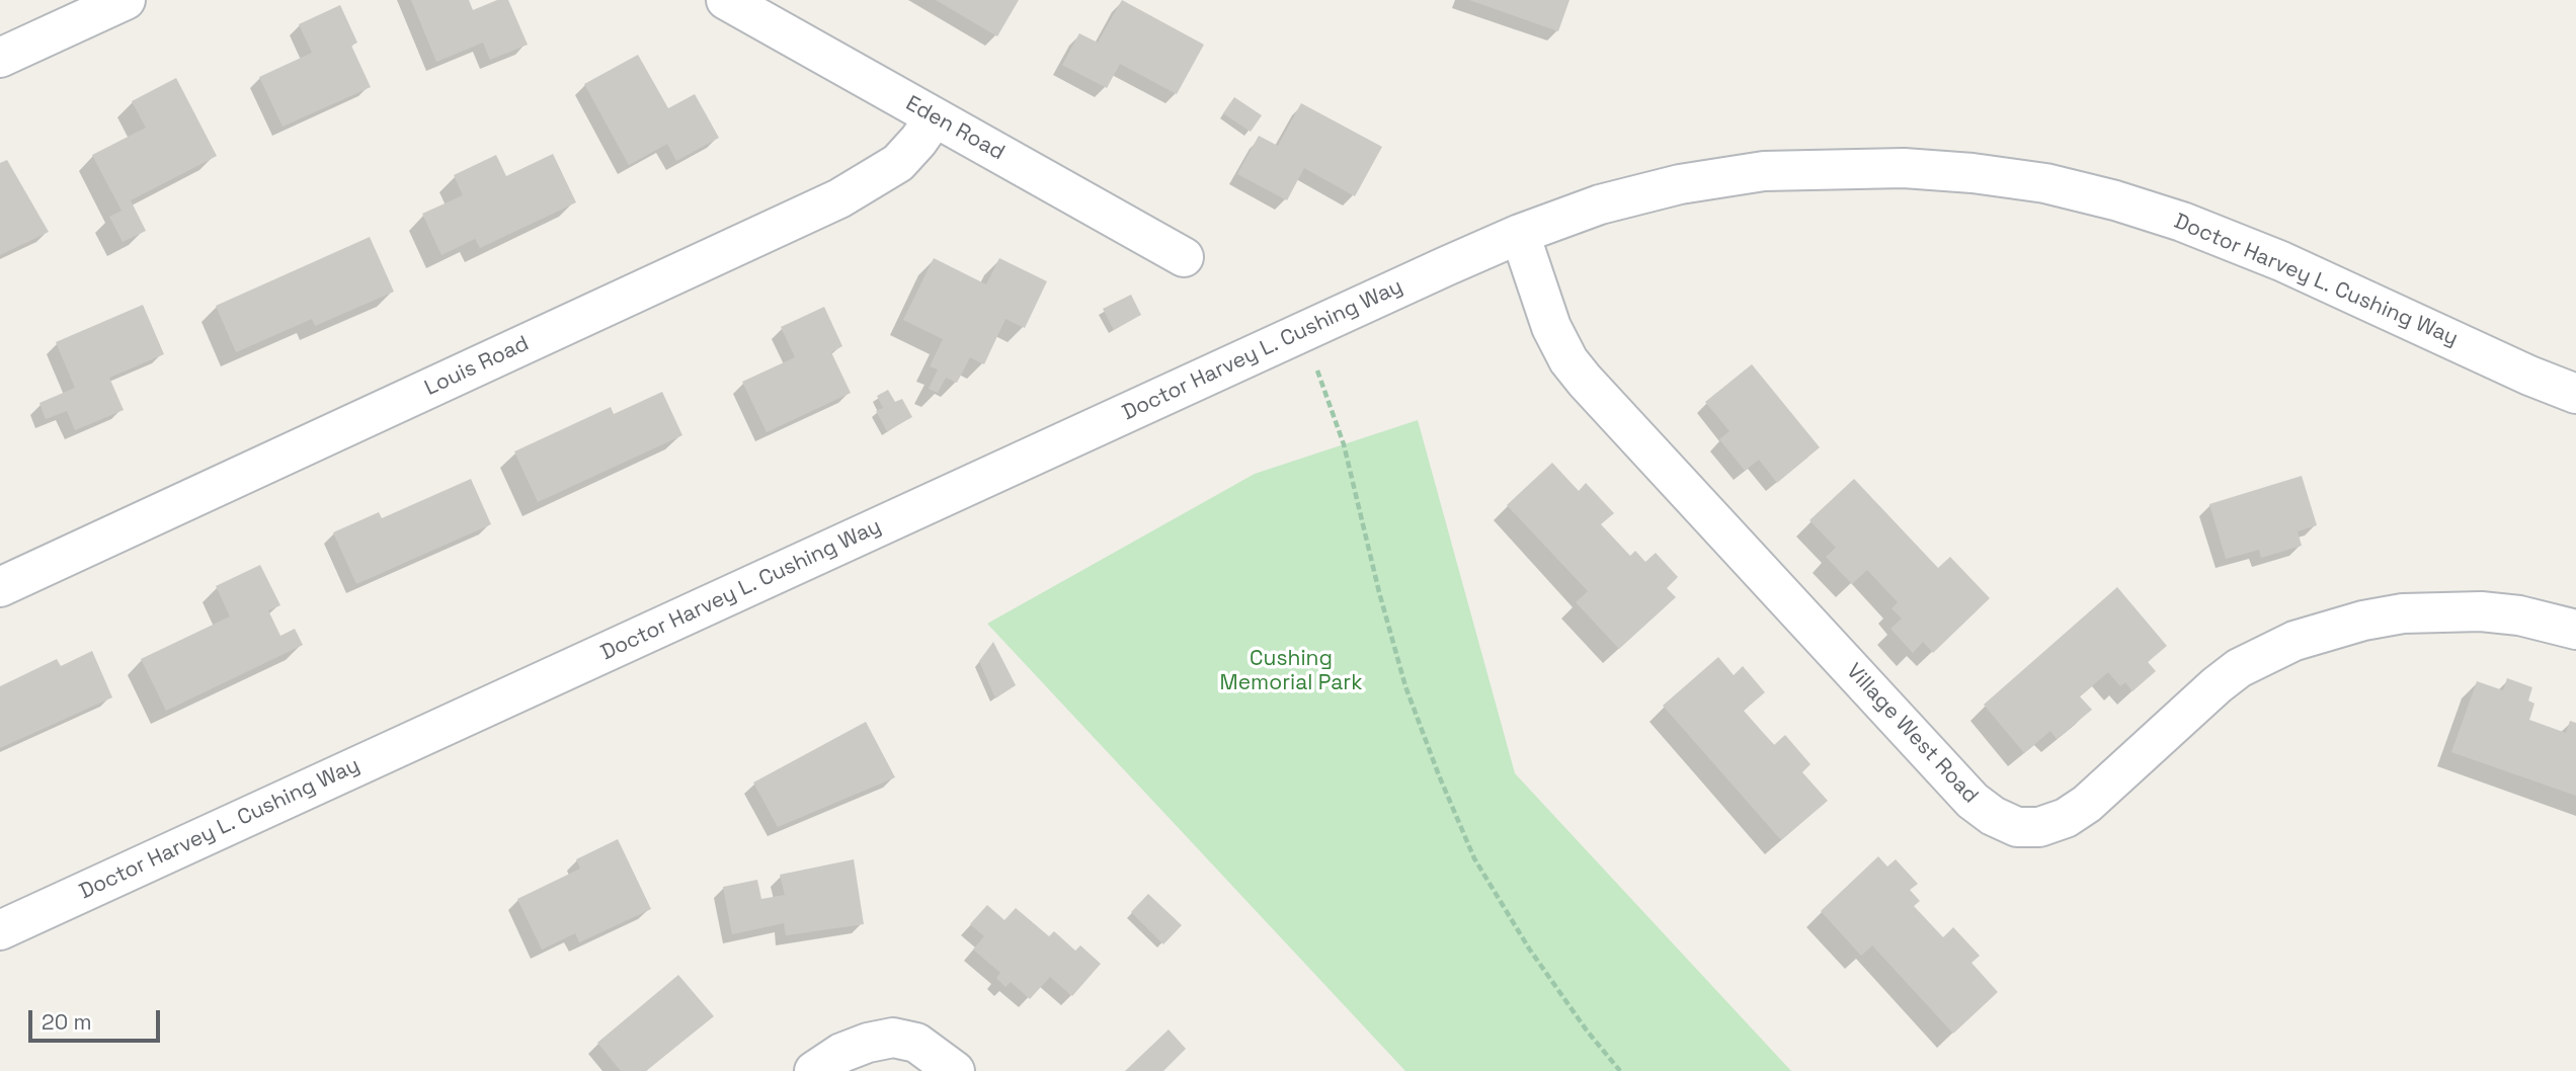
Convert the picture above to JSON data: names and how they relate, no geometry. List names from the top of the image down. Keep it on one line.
{"streets":{"street":["Eden Road","Doctor Harvey L. Cushing Way","Louis Road","Village West Road"]},"crossings":[["Eden Road","Louis Road"],["Doctor Harvey L. Cushing Way","Village West Road"]],"parks":["Cushing Memorial Park"],"scale_bar":"20 m"}
